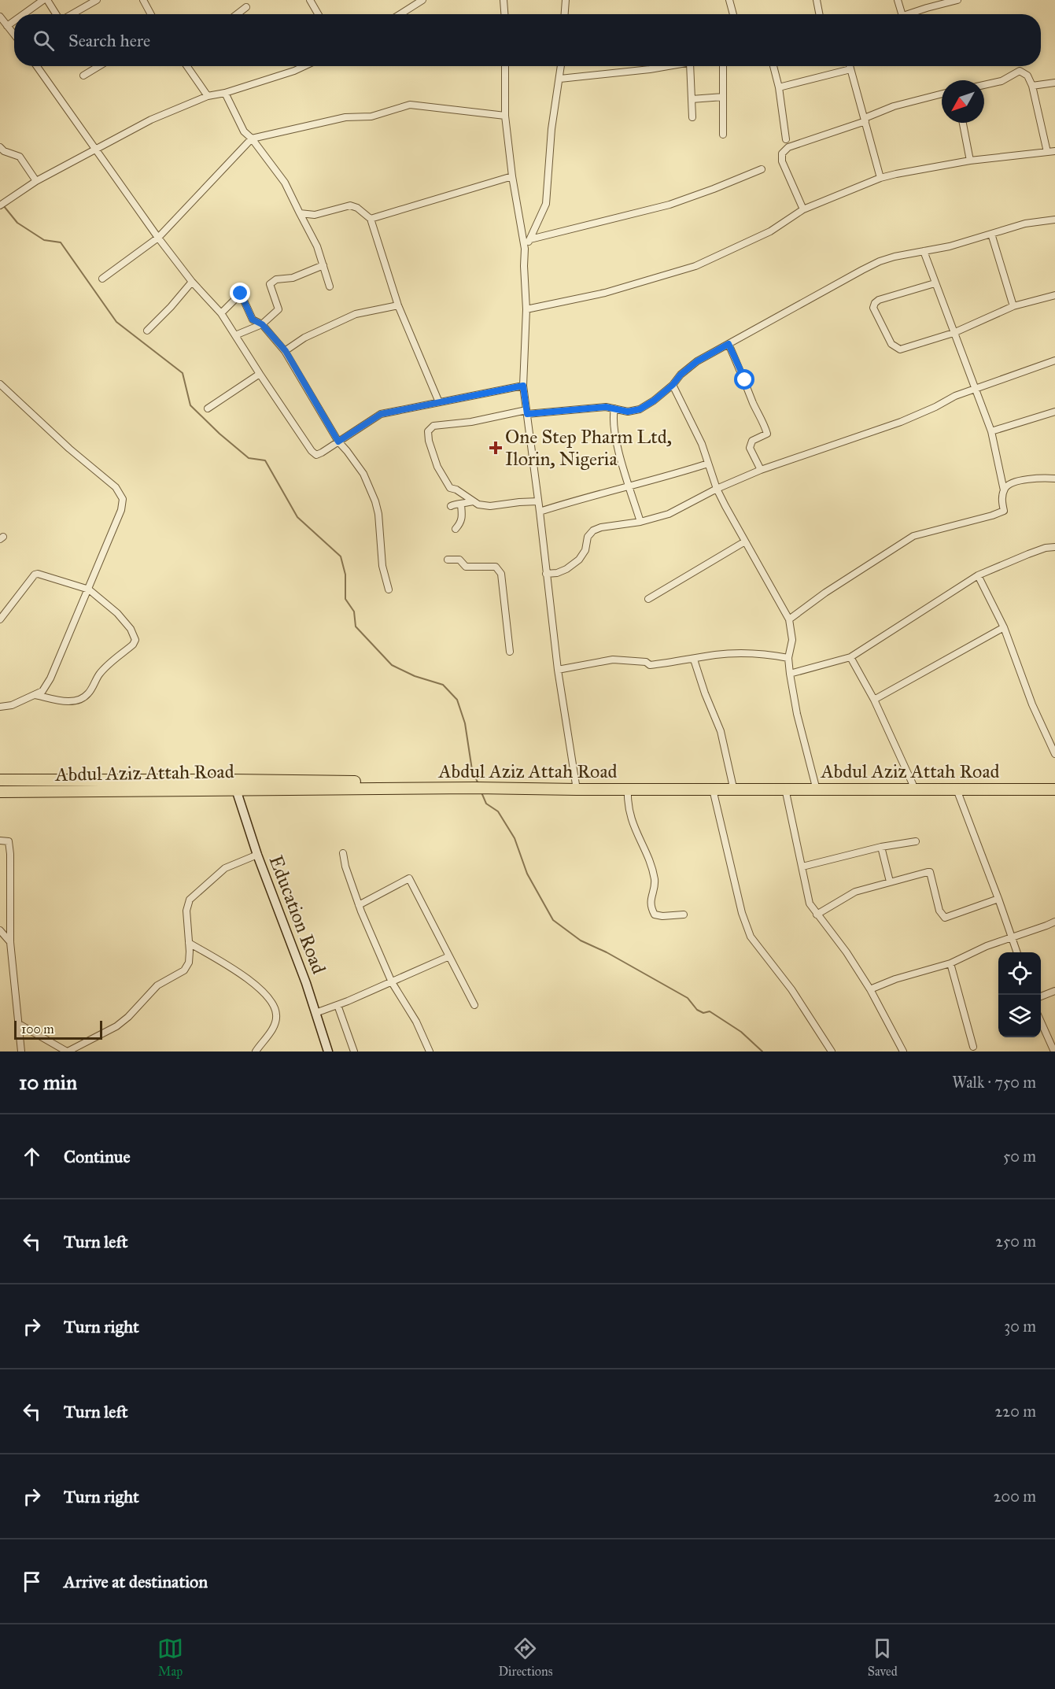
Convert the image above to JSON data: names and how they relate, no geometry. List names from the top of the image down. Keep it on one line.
{"streets":{"highway":["Abdul Aziz Attah Road"],"street":["Education Road"]},"crossings":[["Abdul Aziz Attah Road","Education Road"]],"places":{"health":["One Step Pharm Ltd, Ilorin, Nigeria"]},"scale_bar":"100 m","north":"bottom left","page":{"search":"Search here","scale":"100 m","heading":["10 min","Walk · 750 m"],"list":[["Continue","50 m"],["Turn left","250 m"],["Turn right","30 m"],["Turn left","220 m"],["Turn right","200 m"],"Arrive at destination"],"nav":["Map","Directions","Saved"]}}
